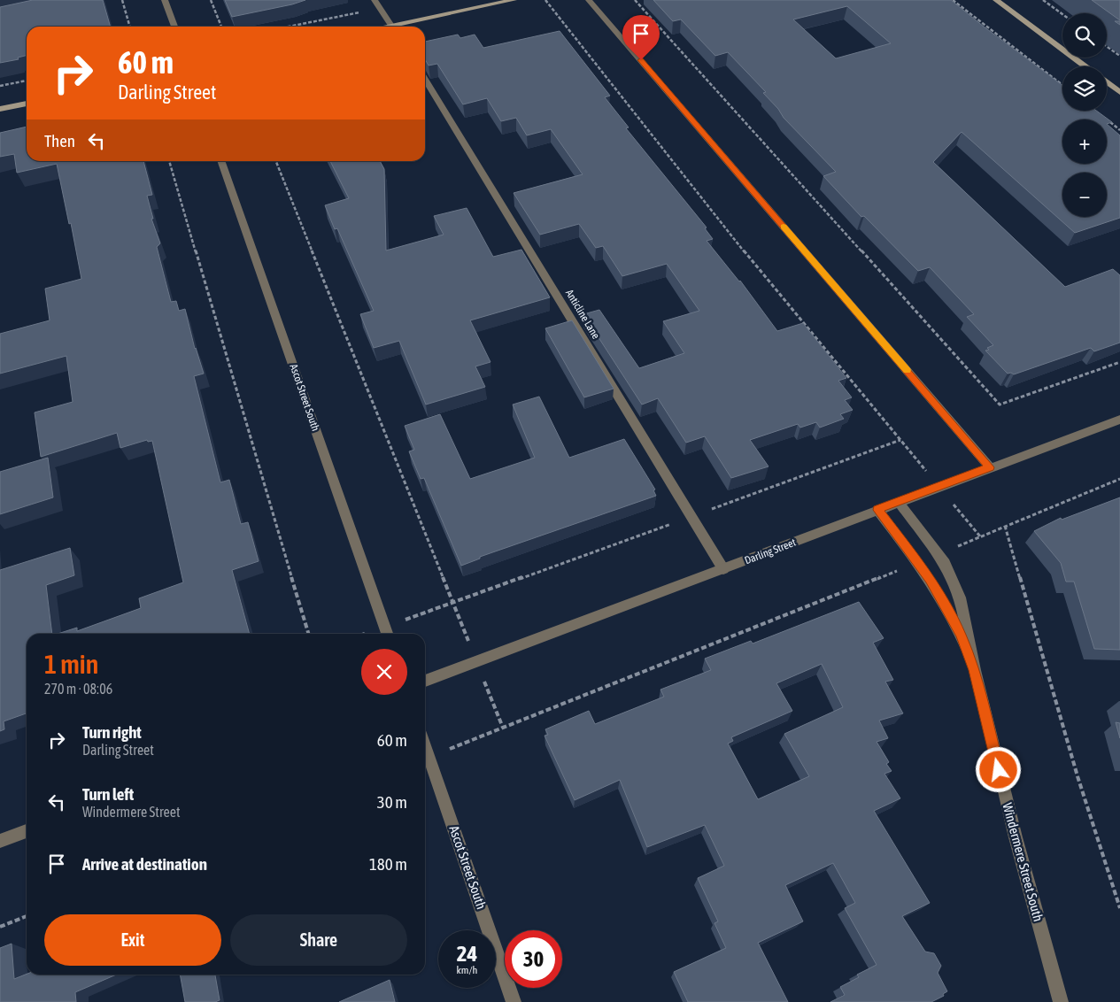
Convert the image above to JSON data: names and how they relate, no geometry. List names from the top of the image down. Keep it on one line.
{"streets":{"street":["Anticline Lane","Ascot Street South","Darling Street","Windermere Street South"]},"crossings":[["Anticline Lane","Darling Street"],["Darling Street","Windermere Street South"]],"page":{"map_buttons":["+","−"],"turn":["60 m","Darling Street"],"then":"Then","heading":["1 min","270 m · 08:06"],"list":[{"name":"Turn right","note":"Darling Street","value":"60 m"},{"name":"Turn left","note":"Windermere Street","value":"30 m"},{"name":"Arrive at destination","value":"180 m"}],"buttons":["Exit","Share"],"speed":"24 km/h","limit":"30"}}
